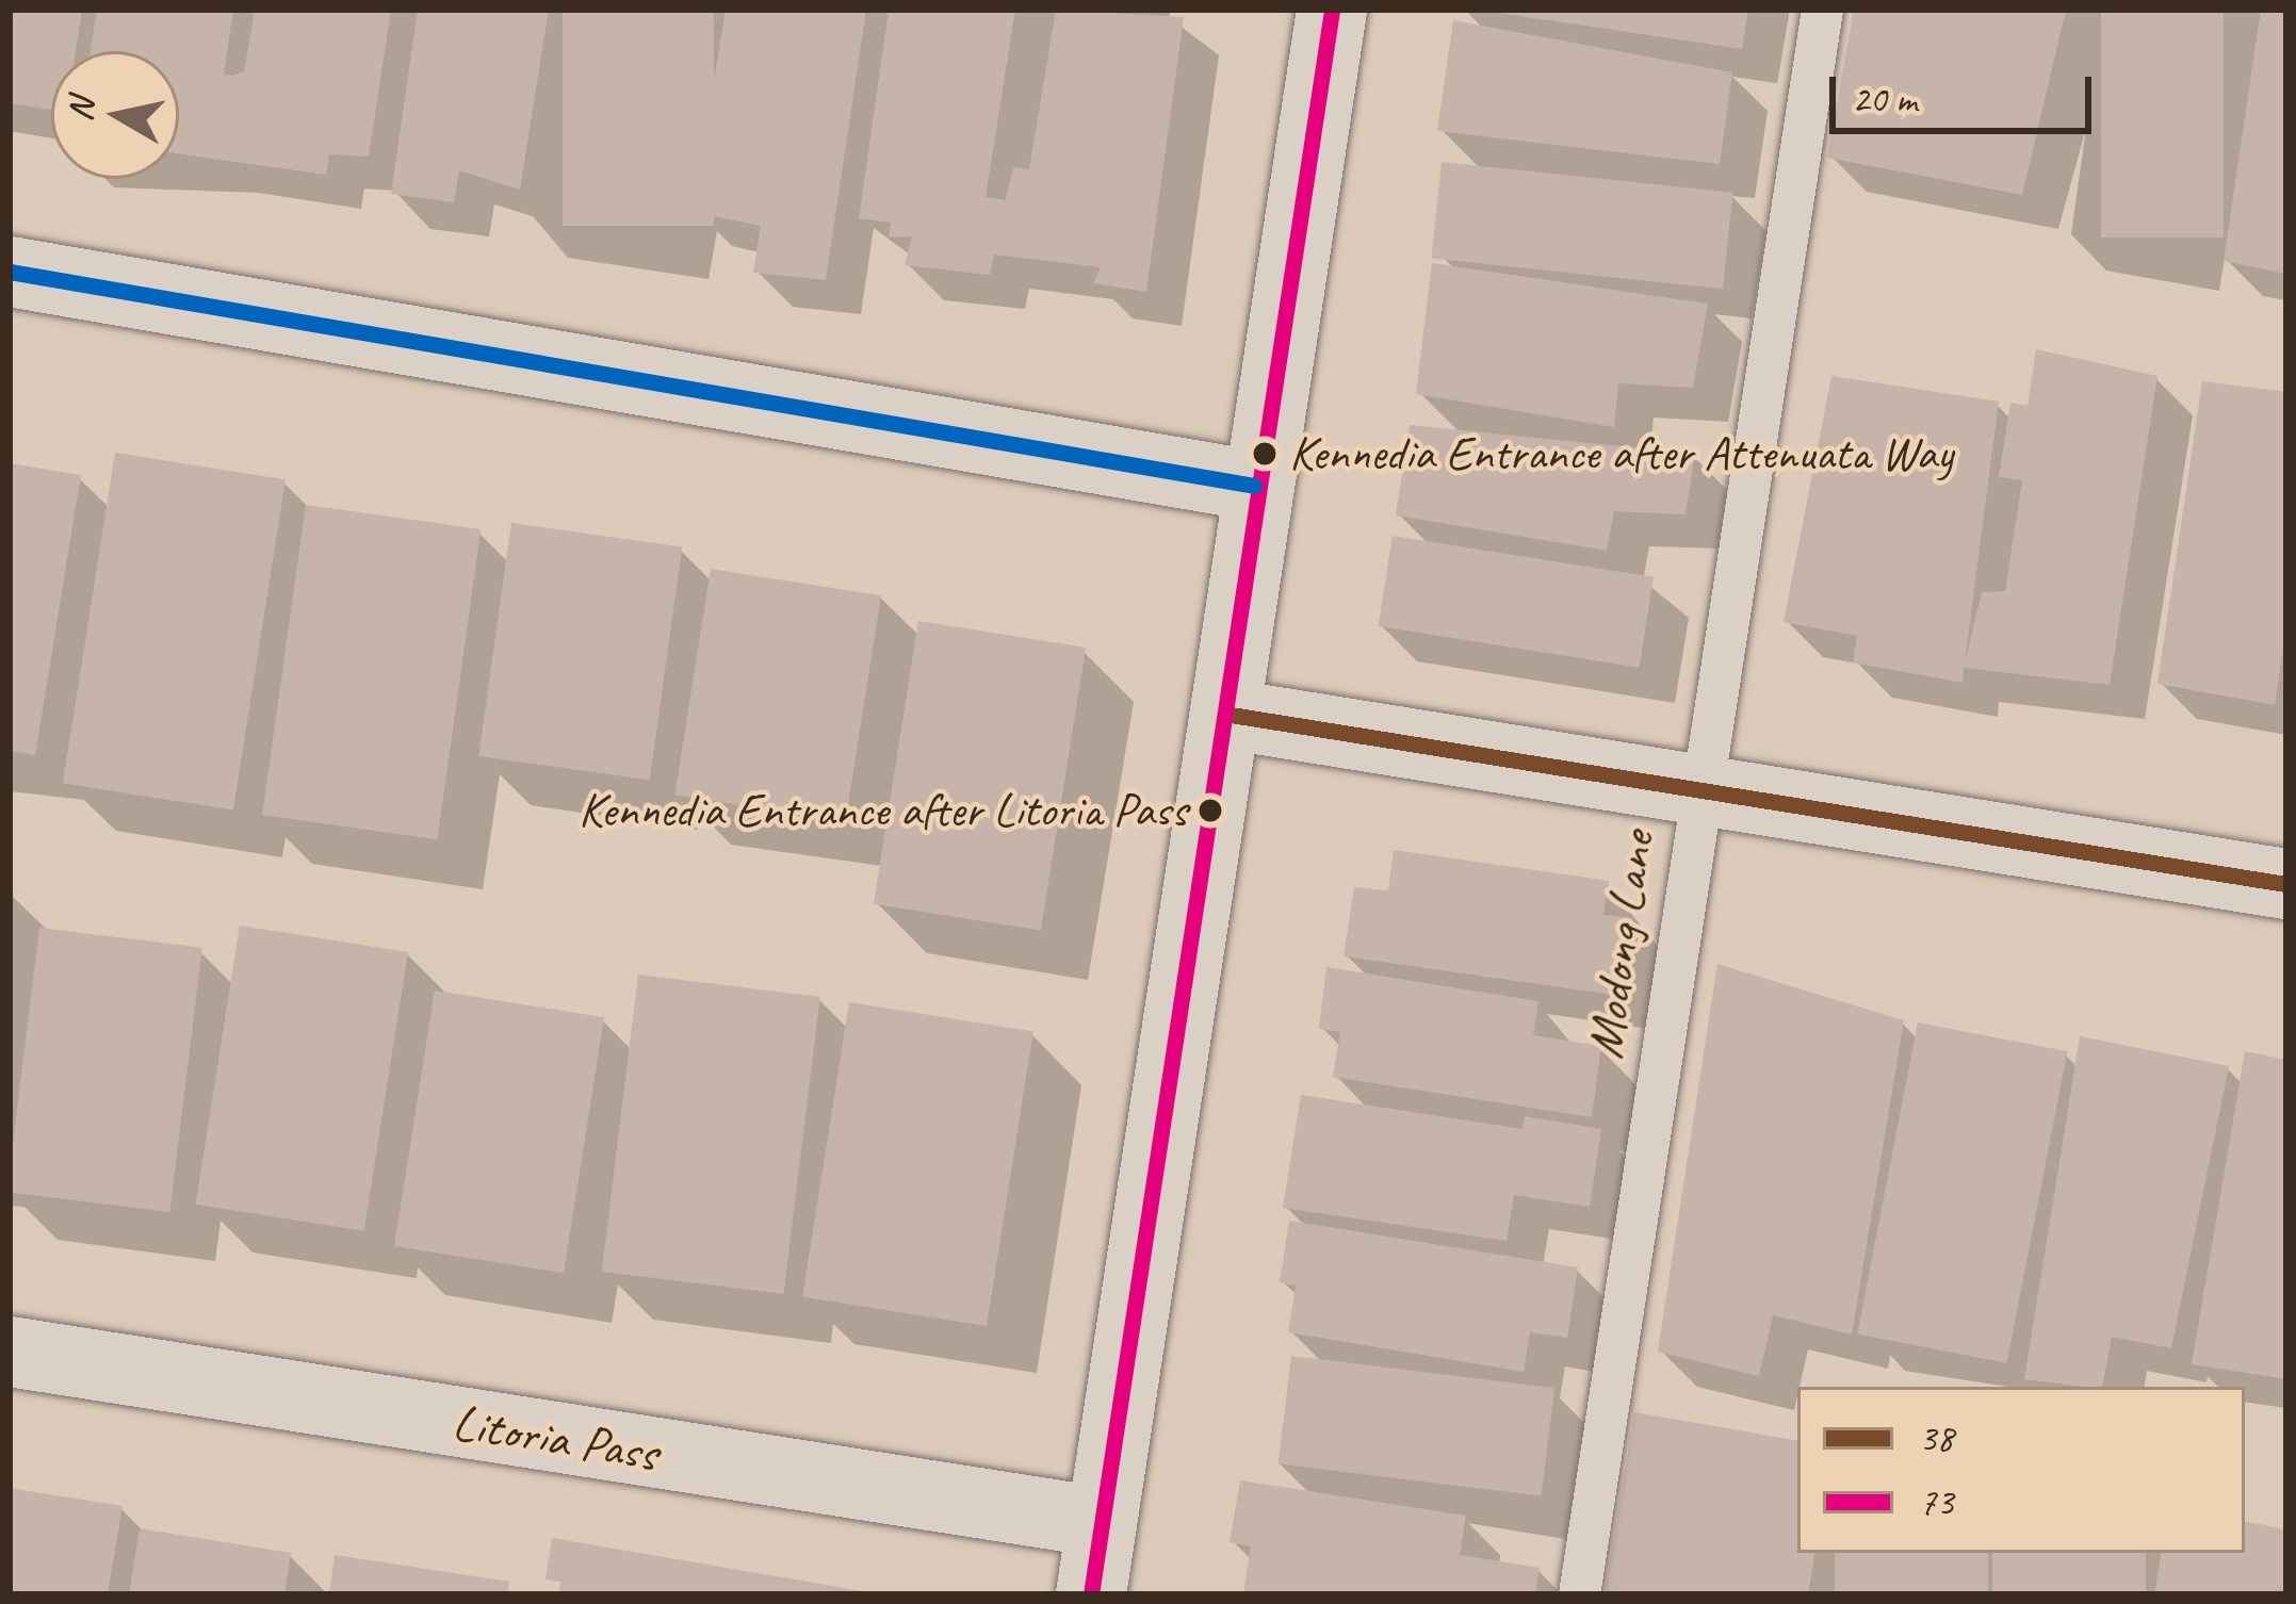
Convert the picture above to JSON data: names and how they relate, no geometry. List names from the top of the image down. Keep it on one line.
{"streets":{"street":["Litoria Pass"],"lane":["Modong Lane"]},"places":["Kennedia Entrance after Attenuata Way","Kennedia Entrance after Litoria Pass"],"lines":["transit line 73","transit line 38"],"legend":["38","73"],"scale_bar":"20 m","north":"left"}
